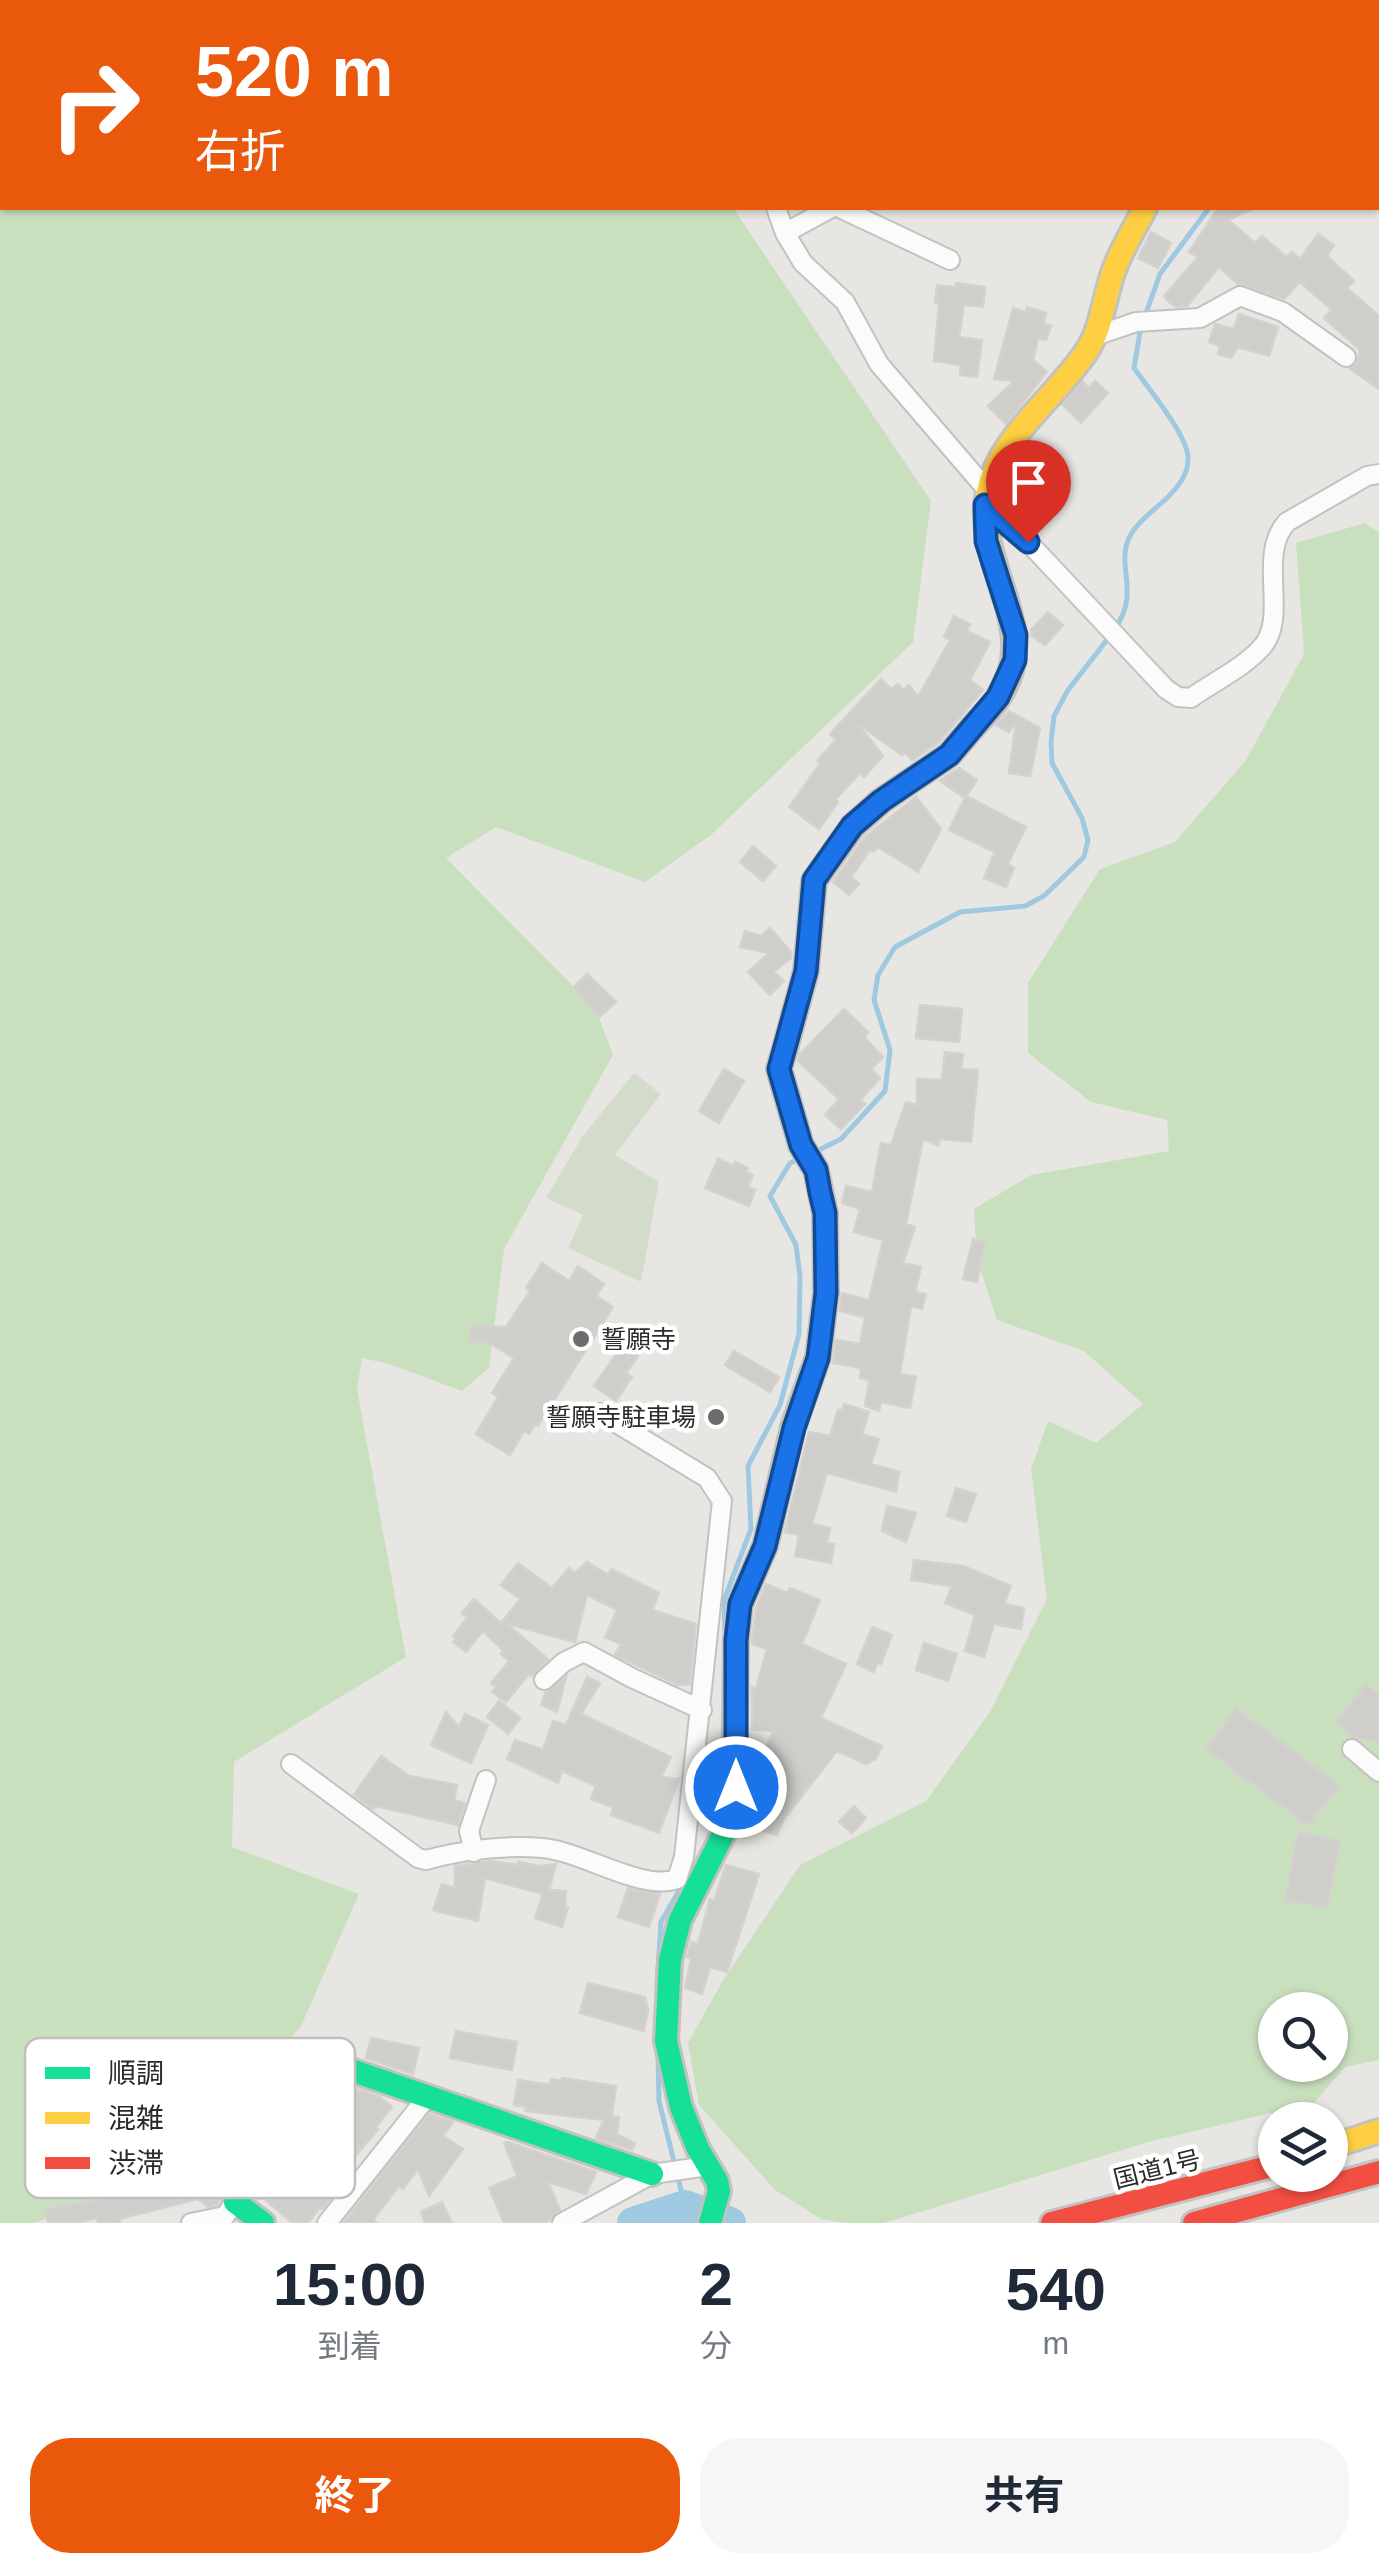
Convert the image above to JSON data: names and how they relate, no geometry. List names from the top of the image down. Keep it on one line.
{"streets":{"main road":["国道1号"]},"places":["誓願寺","誓願寺駐車場"],"legend":["順調","混雑","渋滞"],"page":{"turn":["520 m","右折"],"eta":["15:00","到着","2","分","540","m"],"buttons":["終了","共有"]}}
